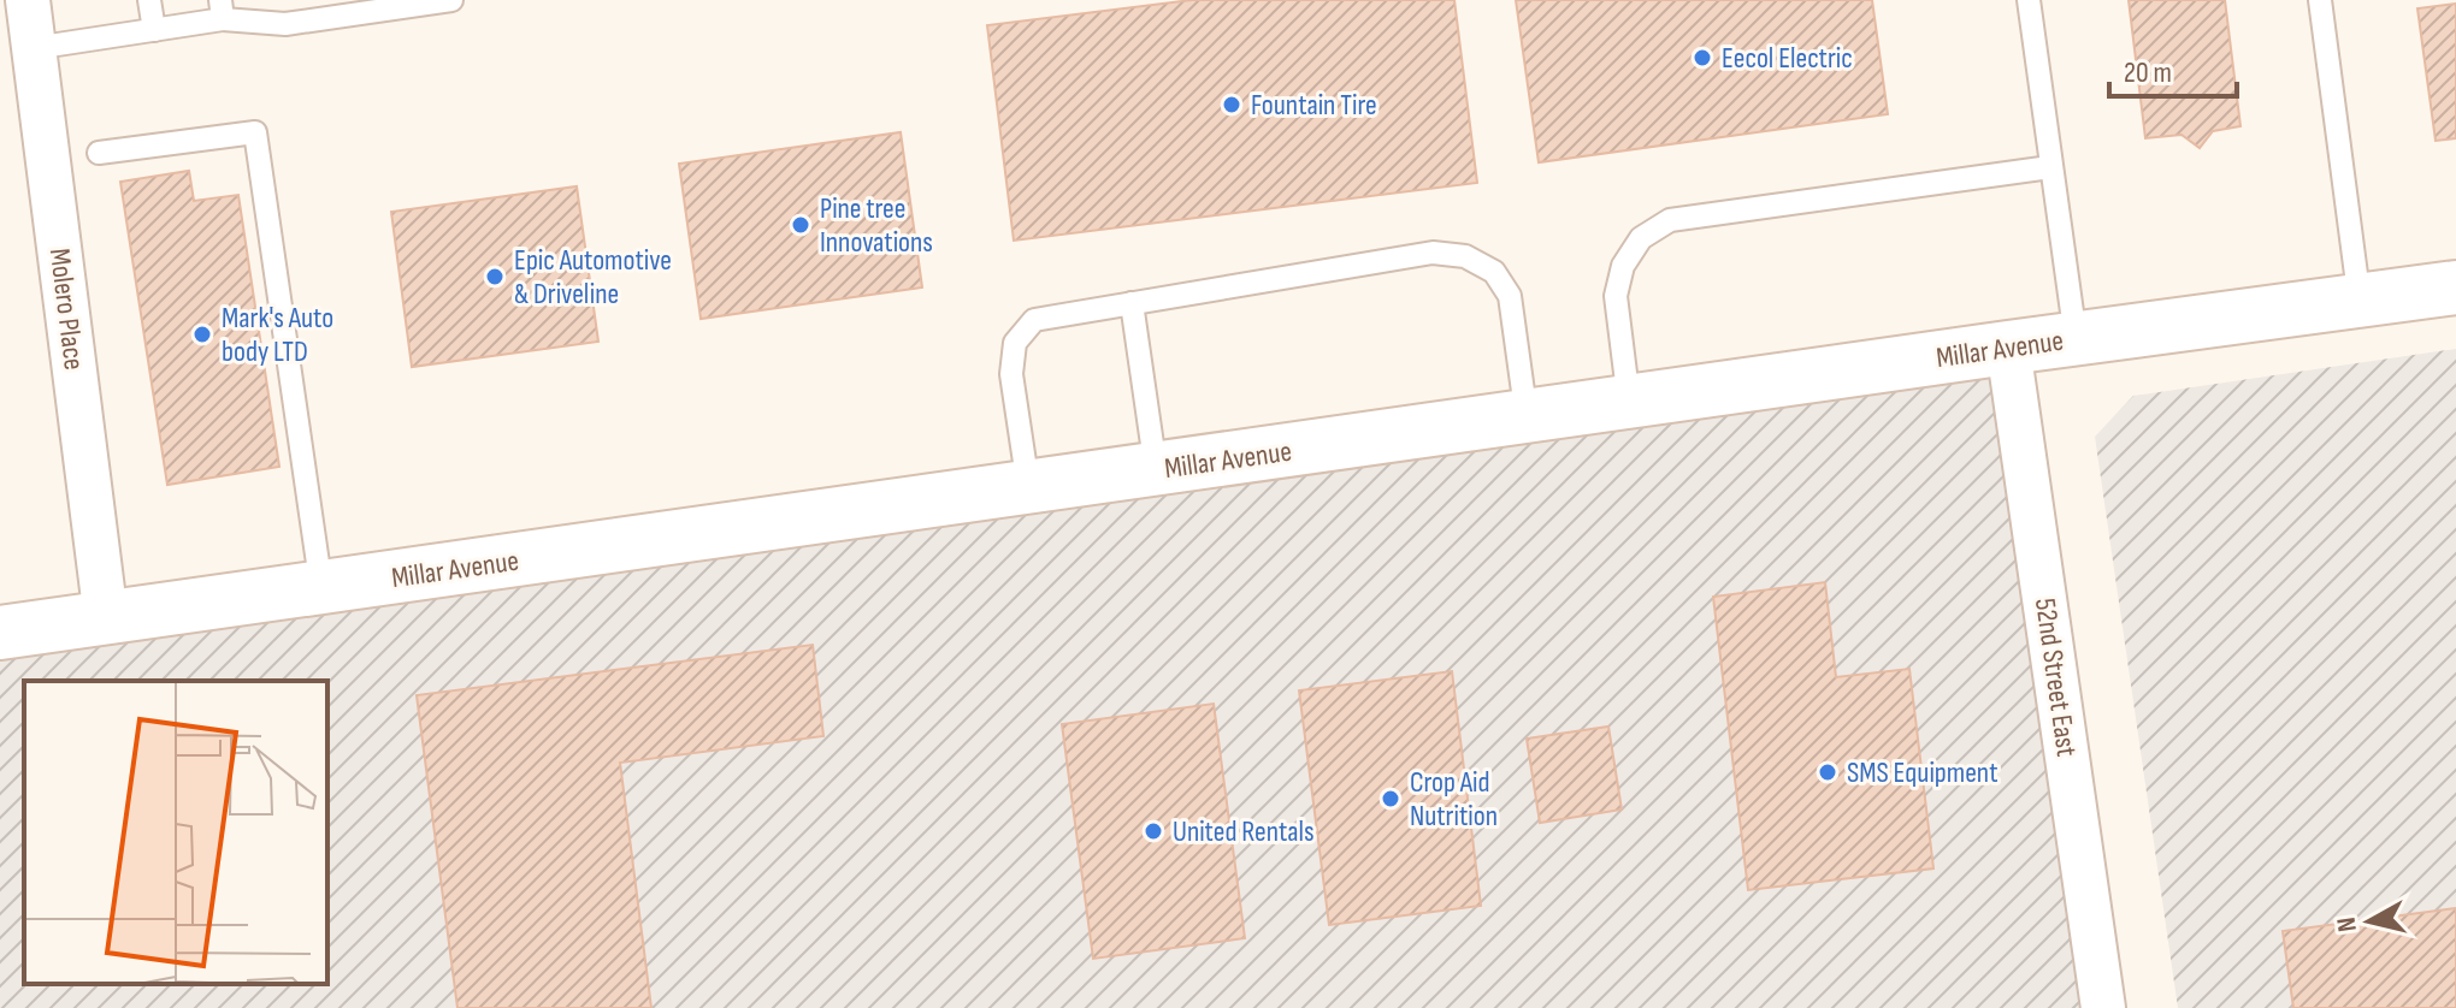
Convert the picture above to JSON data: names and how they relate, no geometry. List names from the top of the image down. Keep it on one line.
{"streets":{"street":["Molero Place","Millar Avenue","52nd Street East"]},"crossings":[["Molero Place","Millar Avenue"],["Millar Avenue","52nd Street East"]],"places":["Eecol Electric","Fountain Tire","Pine tree Innovations","Epic Automotive & Driveline","Mark's Auto body LTD","SMS Equipment","Crop Aid Nutrition","United Rentals"],"scale_bar":"20 m","north":"left"}
